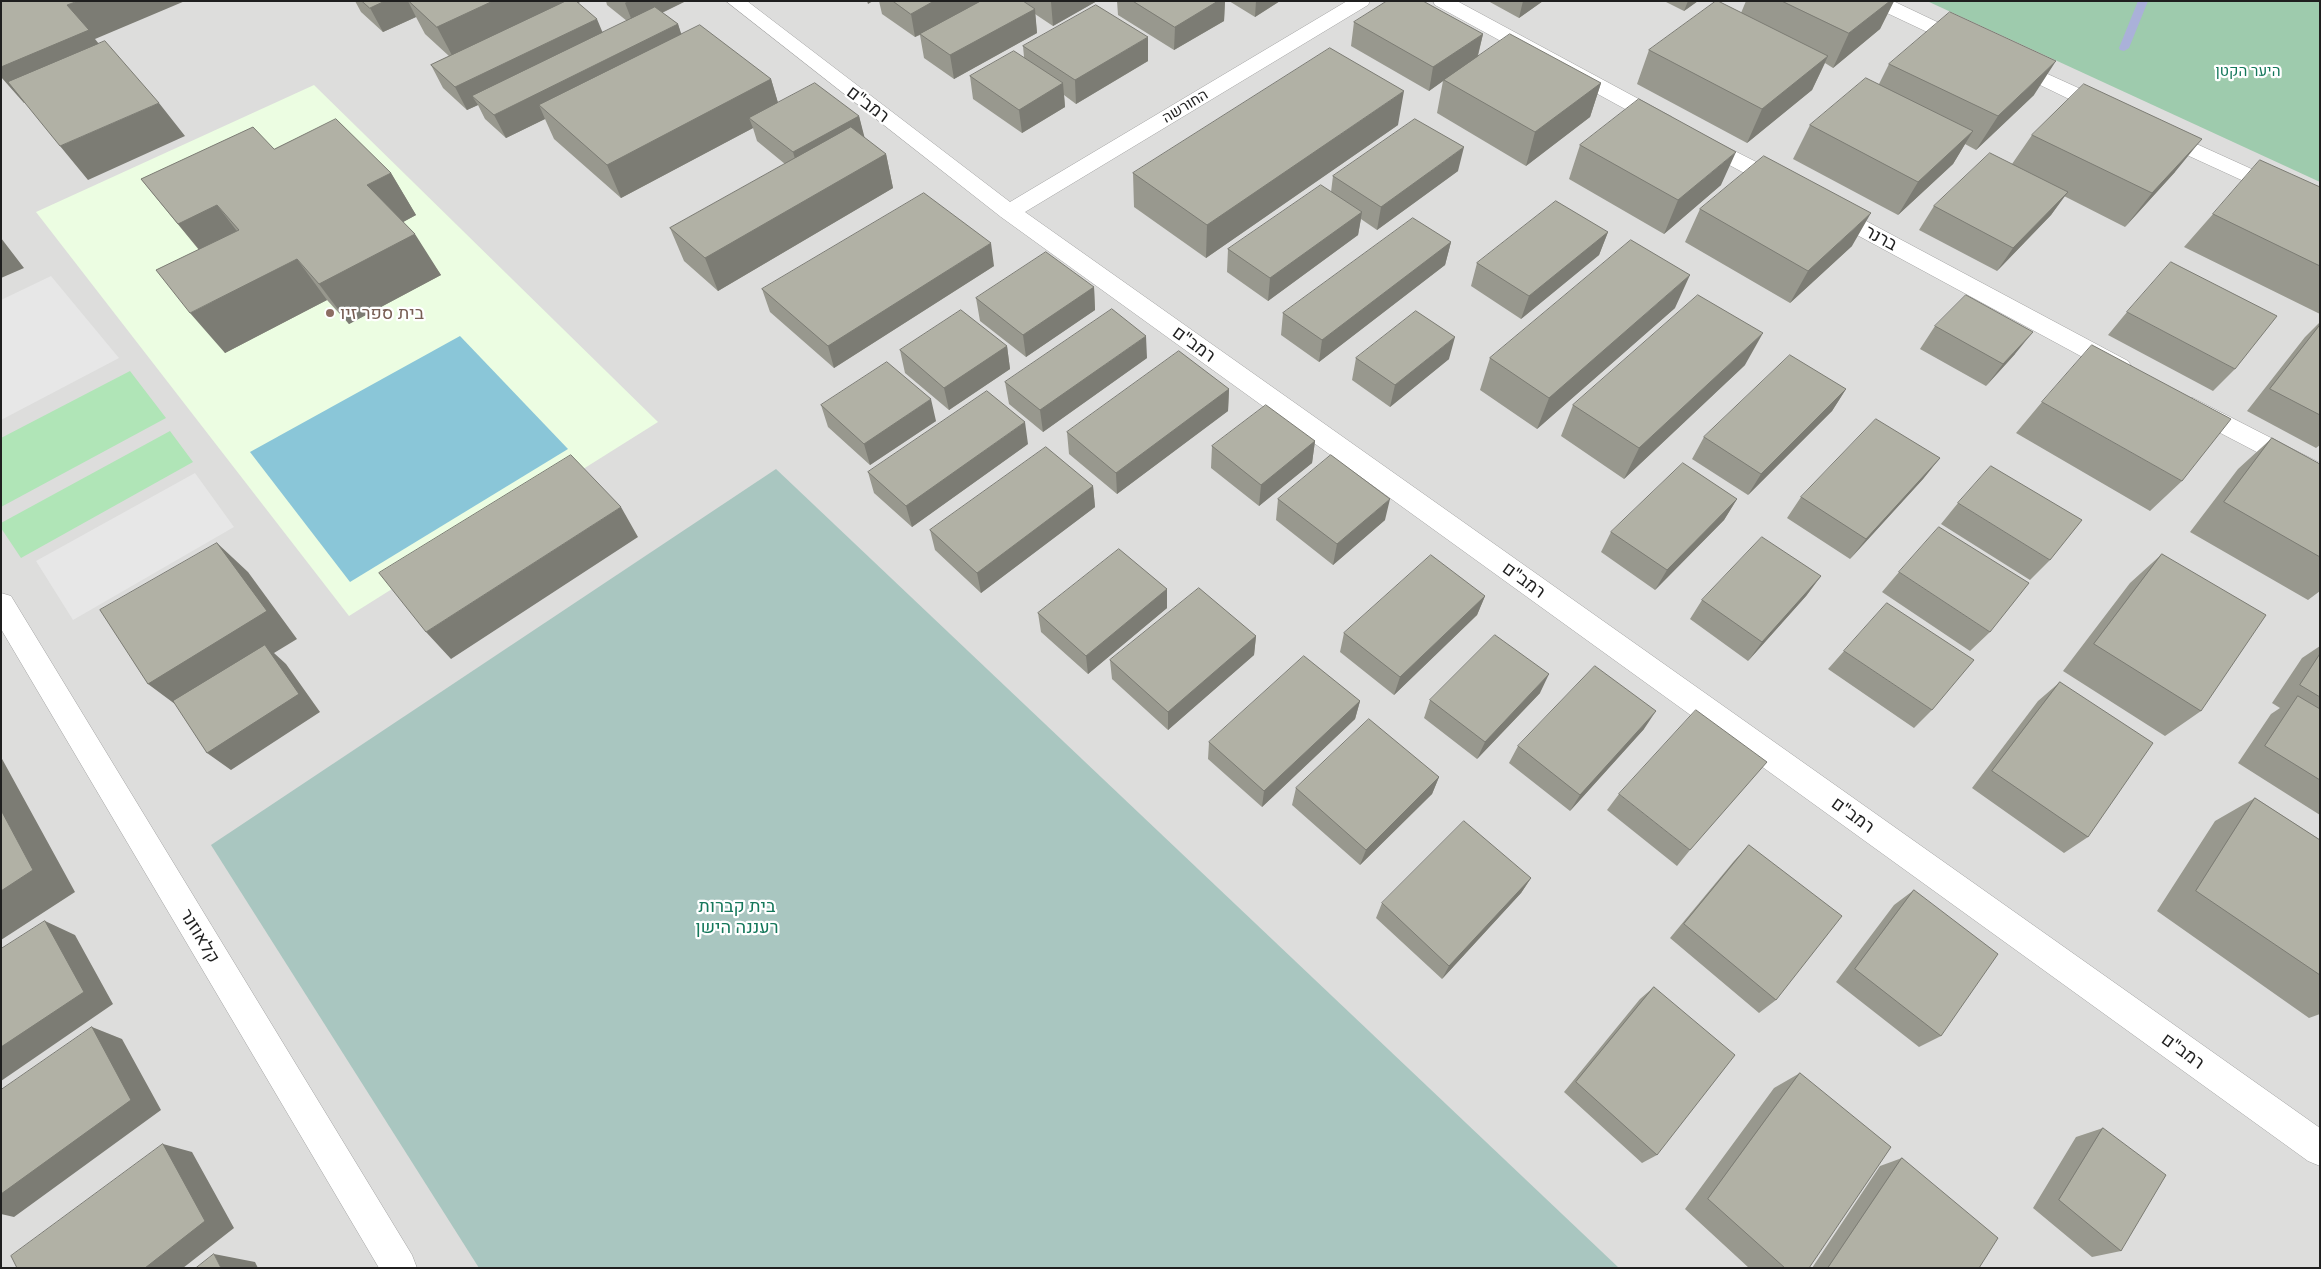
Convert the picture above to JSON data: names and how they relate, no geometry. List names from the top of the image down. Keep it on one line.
{"streets":{"street":["רמב\"ם","החורשה","ברנר","קלאוזנר"]},"crossings":[["רמב\"ם","החורשה"]],"parks":["היער הקטן","בית קברות רעננה הישן"],"places":["בית ספר זיו"]}
